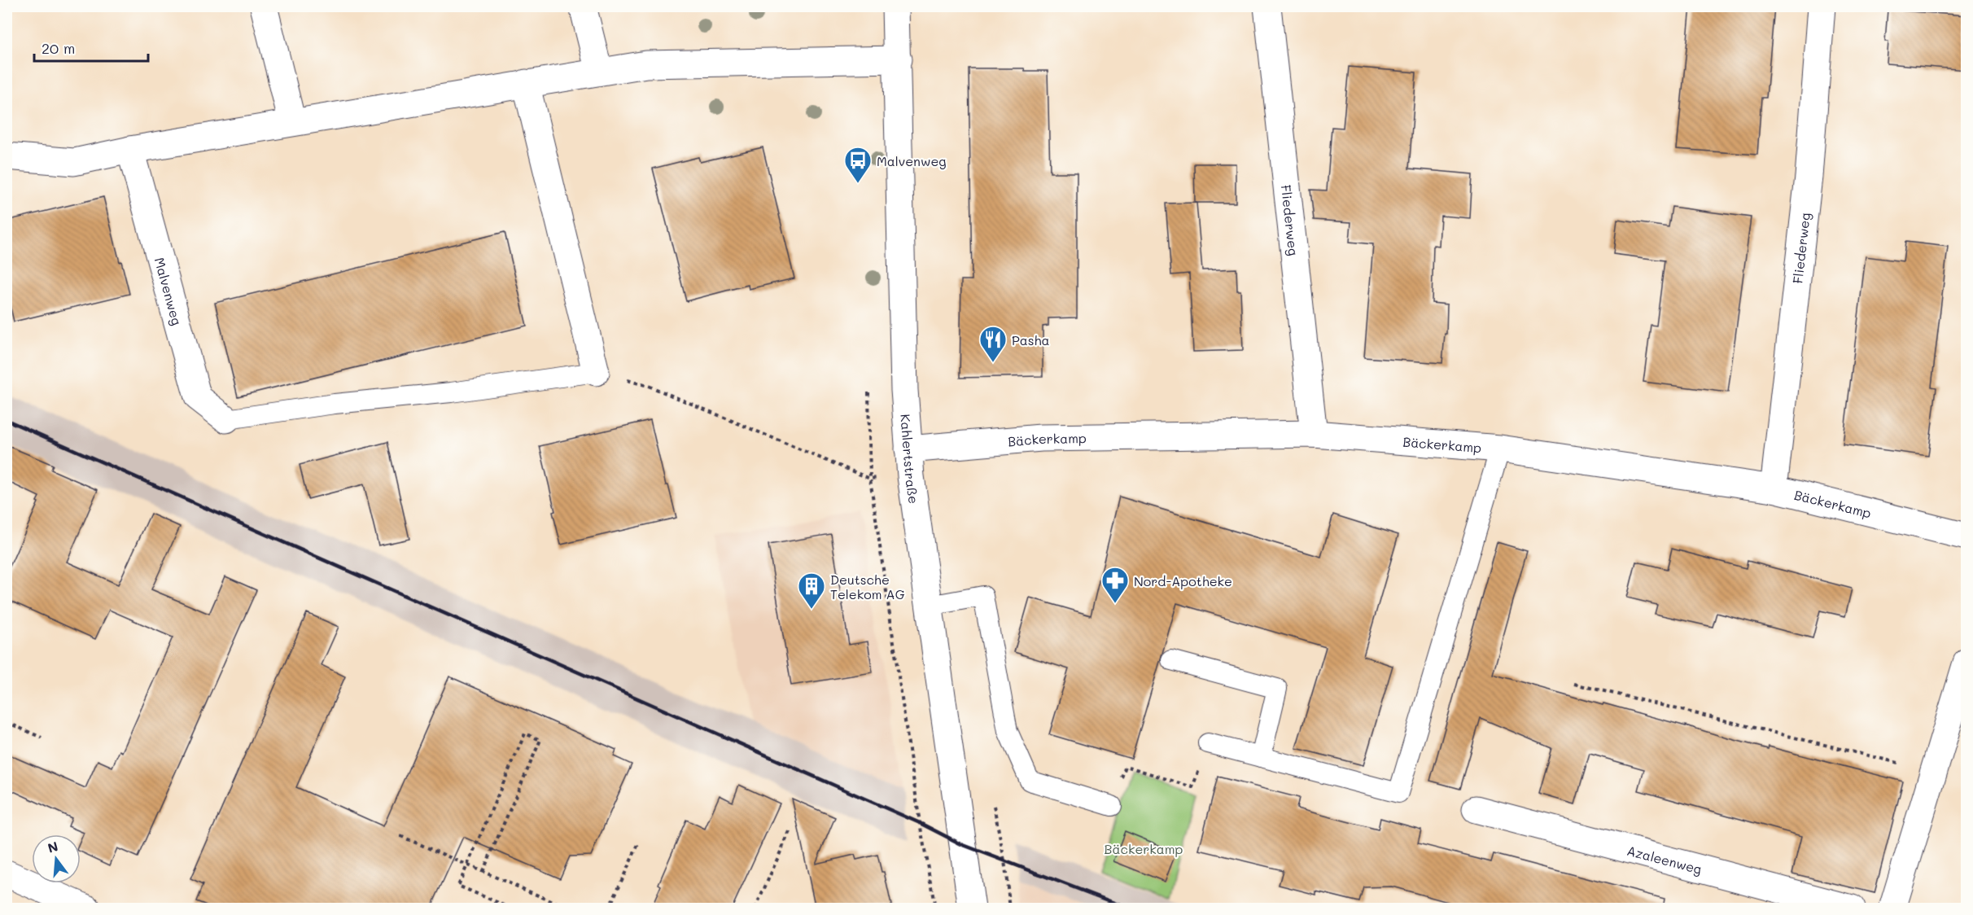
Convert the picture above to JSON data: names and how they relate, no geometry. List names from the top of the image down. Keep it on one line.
{"streets":{"street":["Fliederweg","Malvenweg","Bäckerkamp","Kahlertstraße","Azaleenweg"]},"crossings":[["Fliederweg","Bäckerkamp"],["Bäckerkamp","Kahlertstraße"]],"parks":["Bäckerkamp"],"places":{"bus stop":["Malvenweg"],"restaurant":["Pasha"],"pharmacy":["Nord-Apotheke"],"building":["Deutsche Telekom AG"]},"scale_bar":"20 m","north":"top"}
